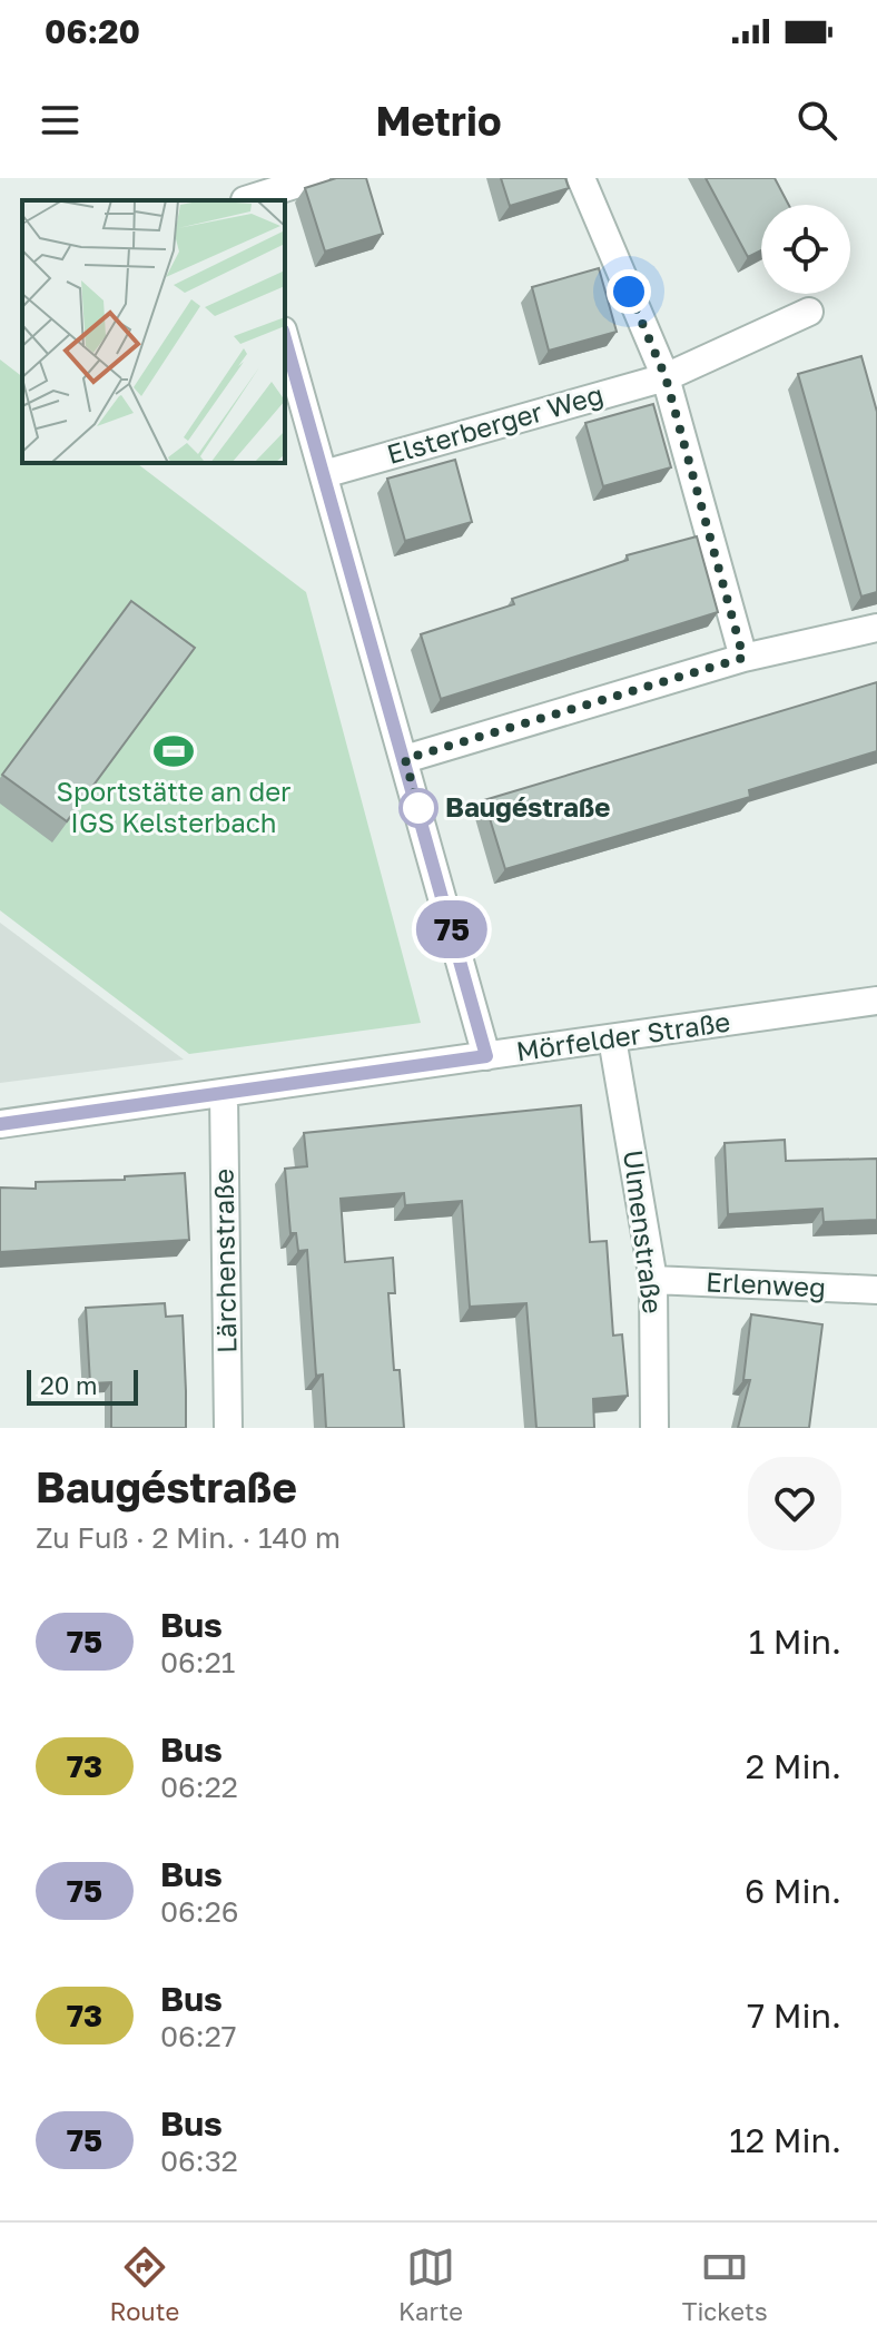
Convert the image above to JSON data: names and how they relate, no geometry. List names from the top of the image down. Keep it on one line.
{"streets":{"street":["Elsterberger Weg","Mörfelder Straße","Ulmenstraße","Lärchenstraße","Erlenweg"]},"crossings":[["Mörfelder Straße","Ulmenstraße"],["Mörfelder Straße","Lärchenstraße"],["Ulmenstraße","Erlenweg"]],"places":{"sports":["Sportstätte an der IGS Kelsterbach"],"other":["Baugéstraße"]},"lines":["bus line 75"],"scale_bar":"20 m","page":{"status":"06:20","header":"Metrio","on_map":"75","scale":"20 m","heading":["Baugéstraße","Zu Fuß · 2 Min. · 140 m"],"list":[{"mark":"75","name":"Bus","note":"06:21","value":"1 Min."},{"mark":"73","name":"Bus","note":"06:22","value":"2 Min."},{"mark":"75","name":"Bus","note":"06:26","value":"6 Min."},{"mark":"73","name":"Bus","note":"06:27","value":"7 Min."},{"mark":"75","name":"Bus","note":"06:32","value":"12 Min."}],"tabs":["Route","Karte","Tickets"]}}
